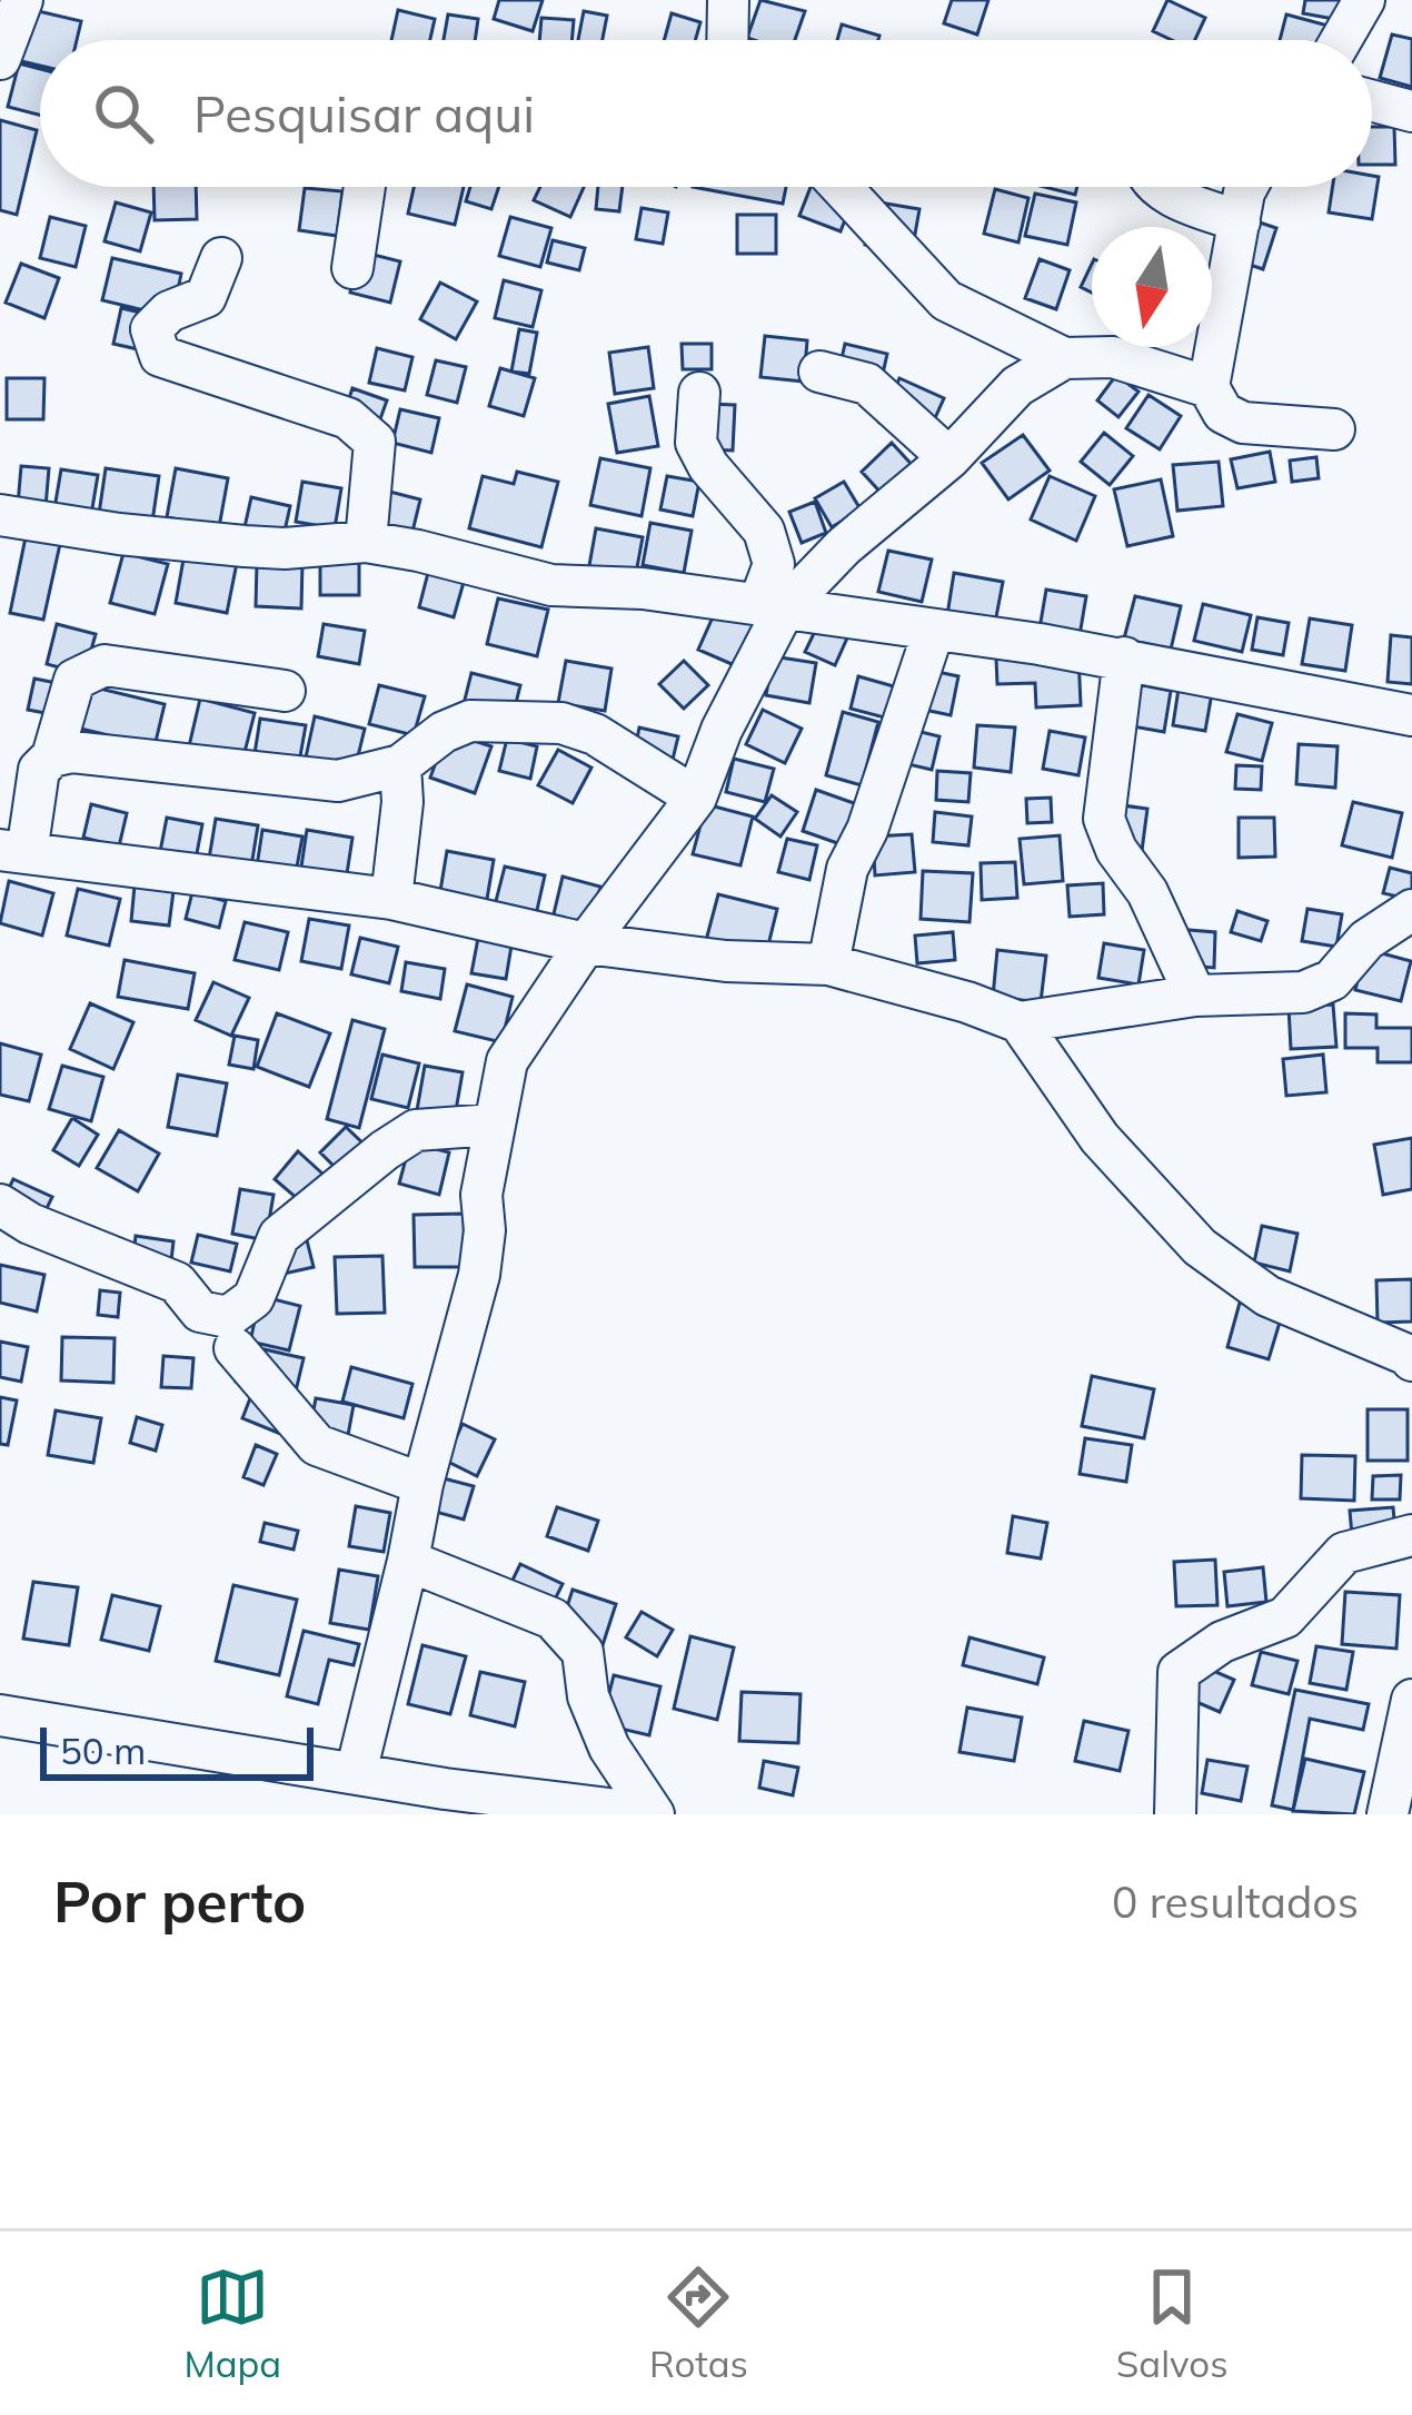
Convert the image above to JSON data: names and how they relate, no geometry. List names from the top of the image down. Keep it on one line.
{"scale_bar":"50 m","north":"bottom","page":{"search":"Pesquisar aqui","scale":"50 m","heading":["Por perto","0 resultados"],"nav":["Mapa","Rotas","Salvos"]}}
